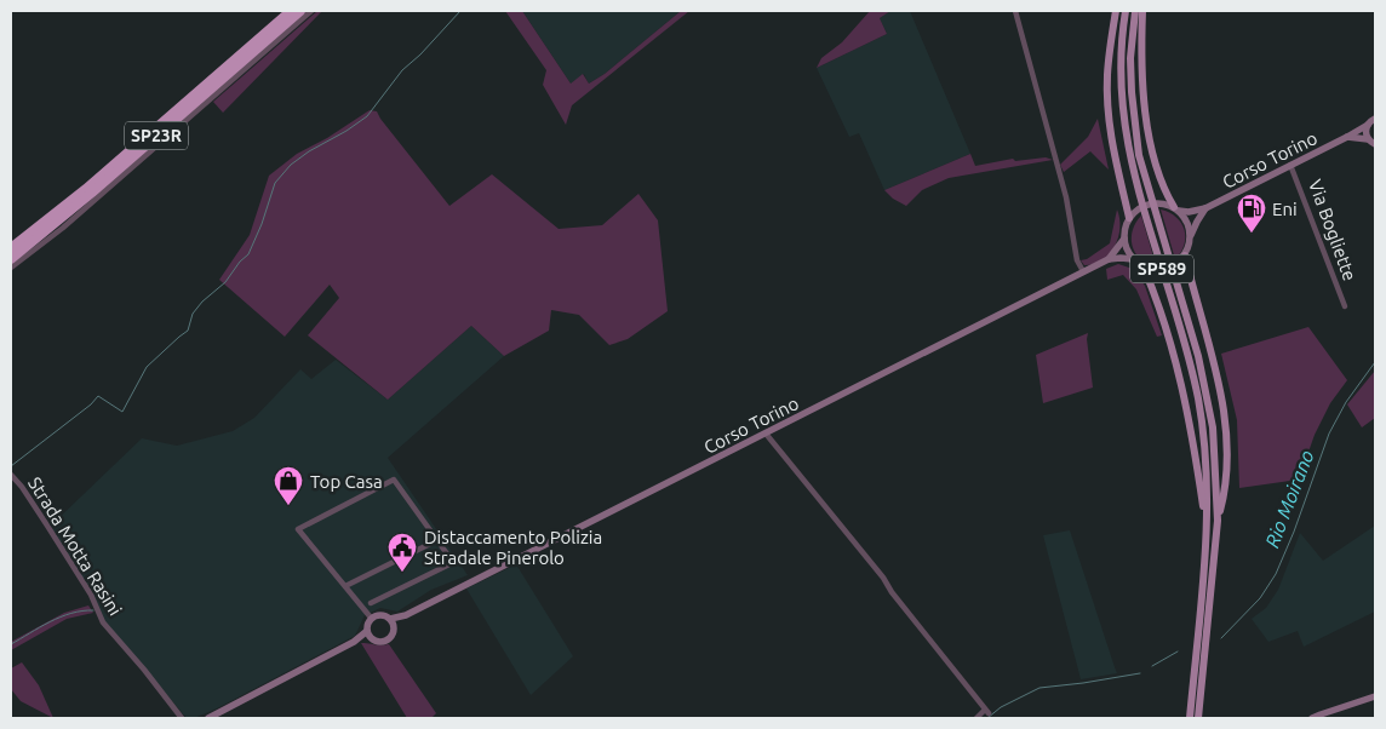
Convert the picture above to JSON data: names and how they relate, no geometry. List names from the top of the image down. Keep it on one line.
{"streets":{"highway":["SP23R"],"main road":["Corso Torino","SP589"],"street":["Via Bogliette","Strada Motta Rasini"]},"crossings":[["Corso Torino","Via Bogliette"]],"water":["Rio Moirano"],"places":{"fuel station":["Eni"],"shop":["Top Casa"],"public building":["Distaccamento Polizia Stradale Pinerolo"]}}
